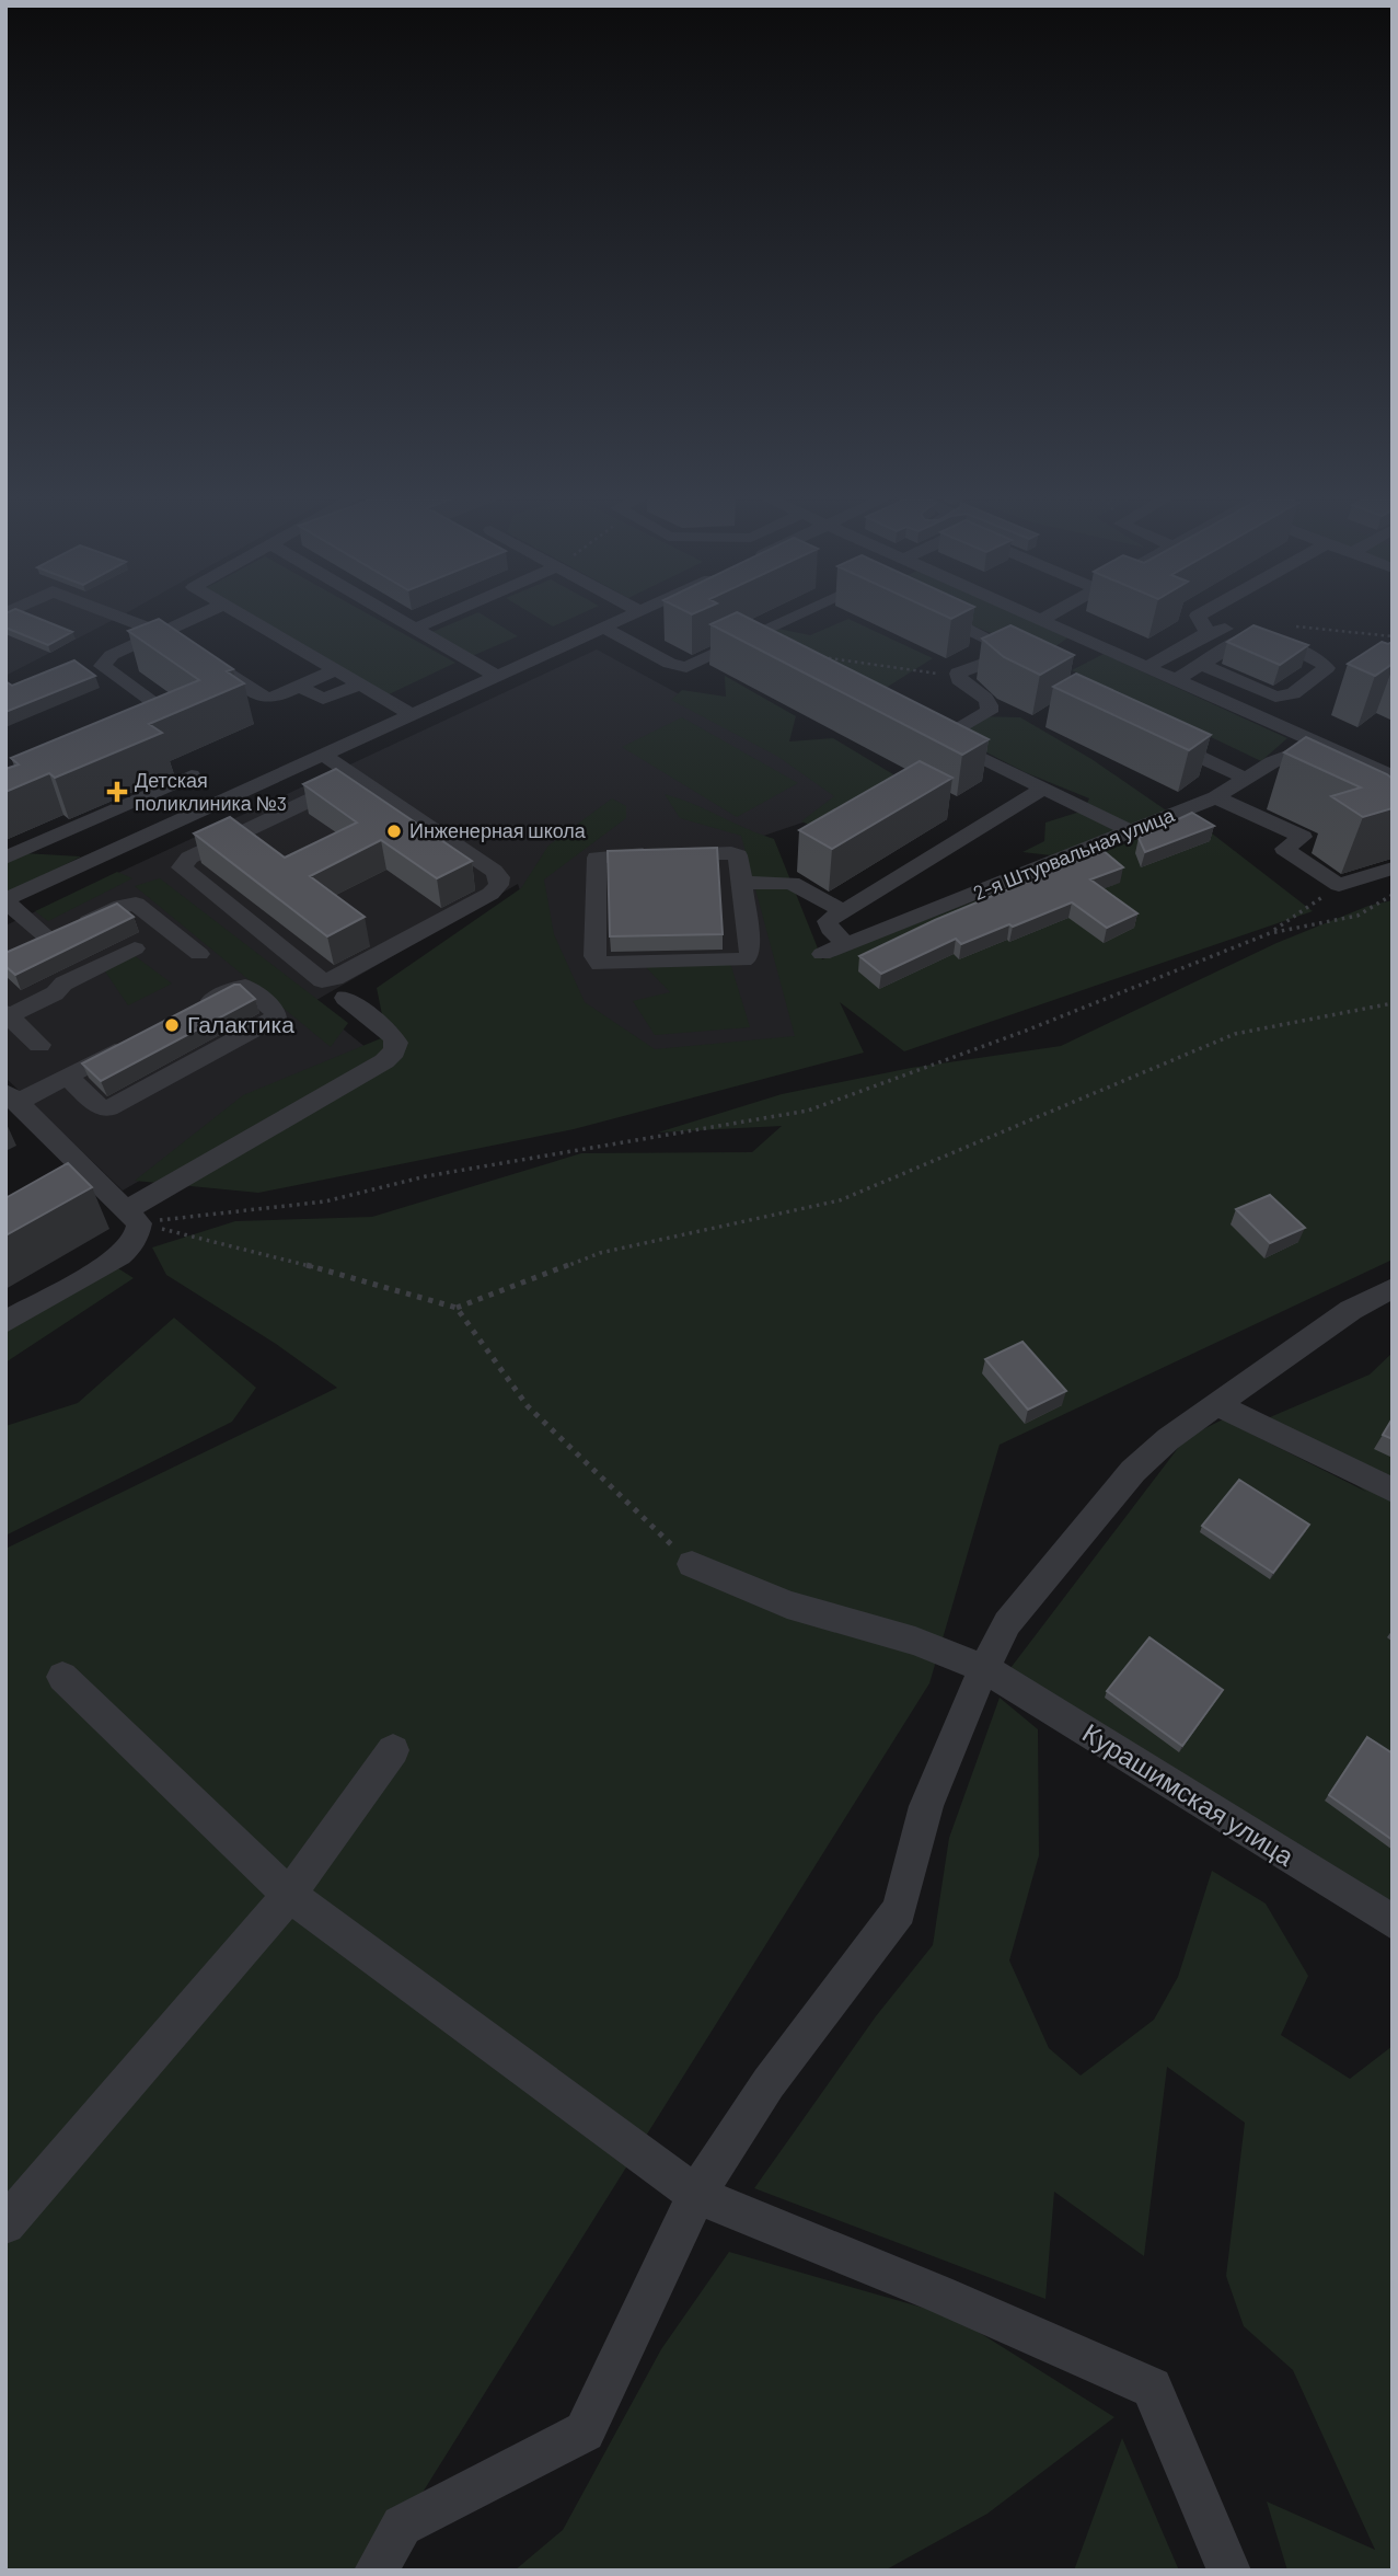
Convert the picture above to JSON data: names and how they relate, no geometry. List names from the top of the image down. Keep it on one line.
{"streets":{"street":["2-я Штурвальная улица","Курашимская улица"]},"places":{"health":["Детская поликлиника №3"],"other":["Инженерная школа","Галактика"]}}
